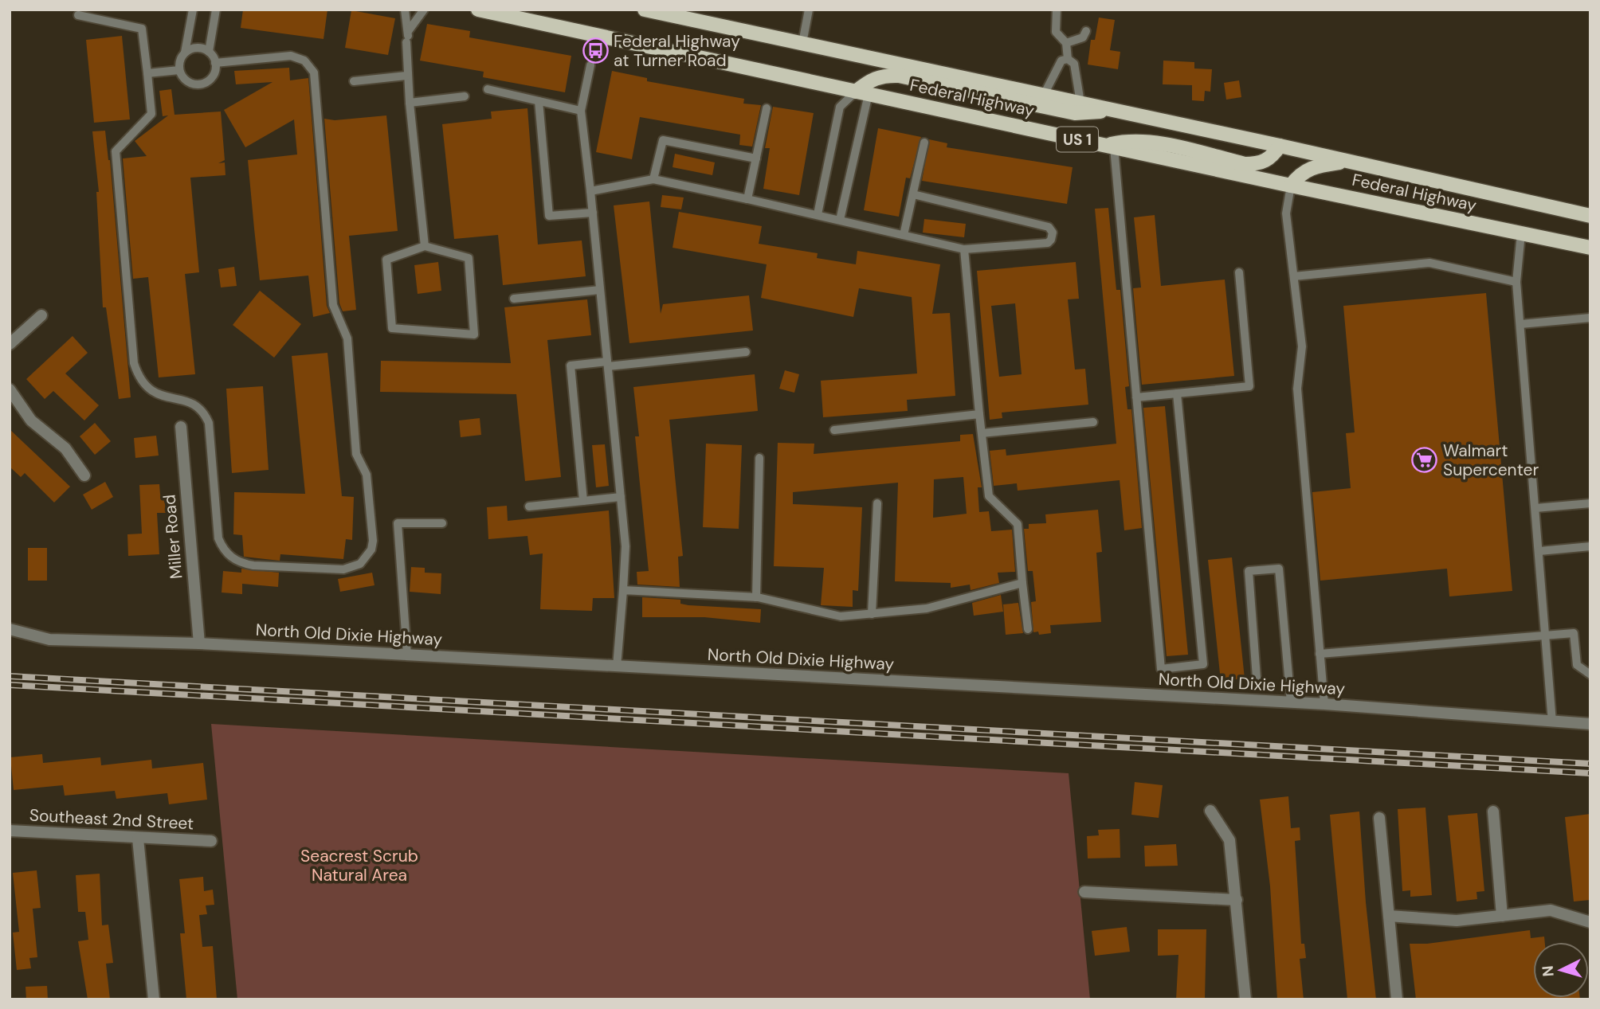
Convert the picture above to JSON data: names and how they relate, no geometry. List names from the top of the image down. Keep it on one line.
{"streets":{"main road":["Federal Highway","US 1"],"street":["Miller Road","North Old Dixie Highway","Southeast 2nd Street"]},"crossings":[["Miller Road","North Old Dixie Highway"]],"parks":["Seacrest Scrub Natural Area"],"places":{"bus stop":["Federal Highway at Turner Road"],"supermarket":["Walmart Supercenter"]},"north":"left"}
